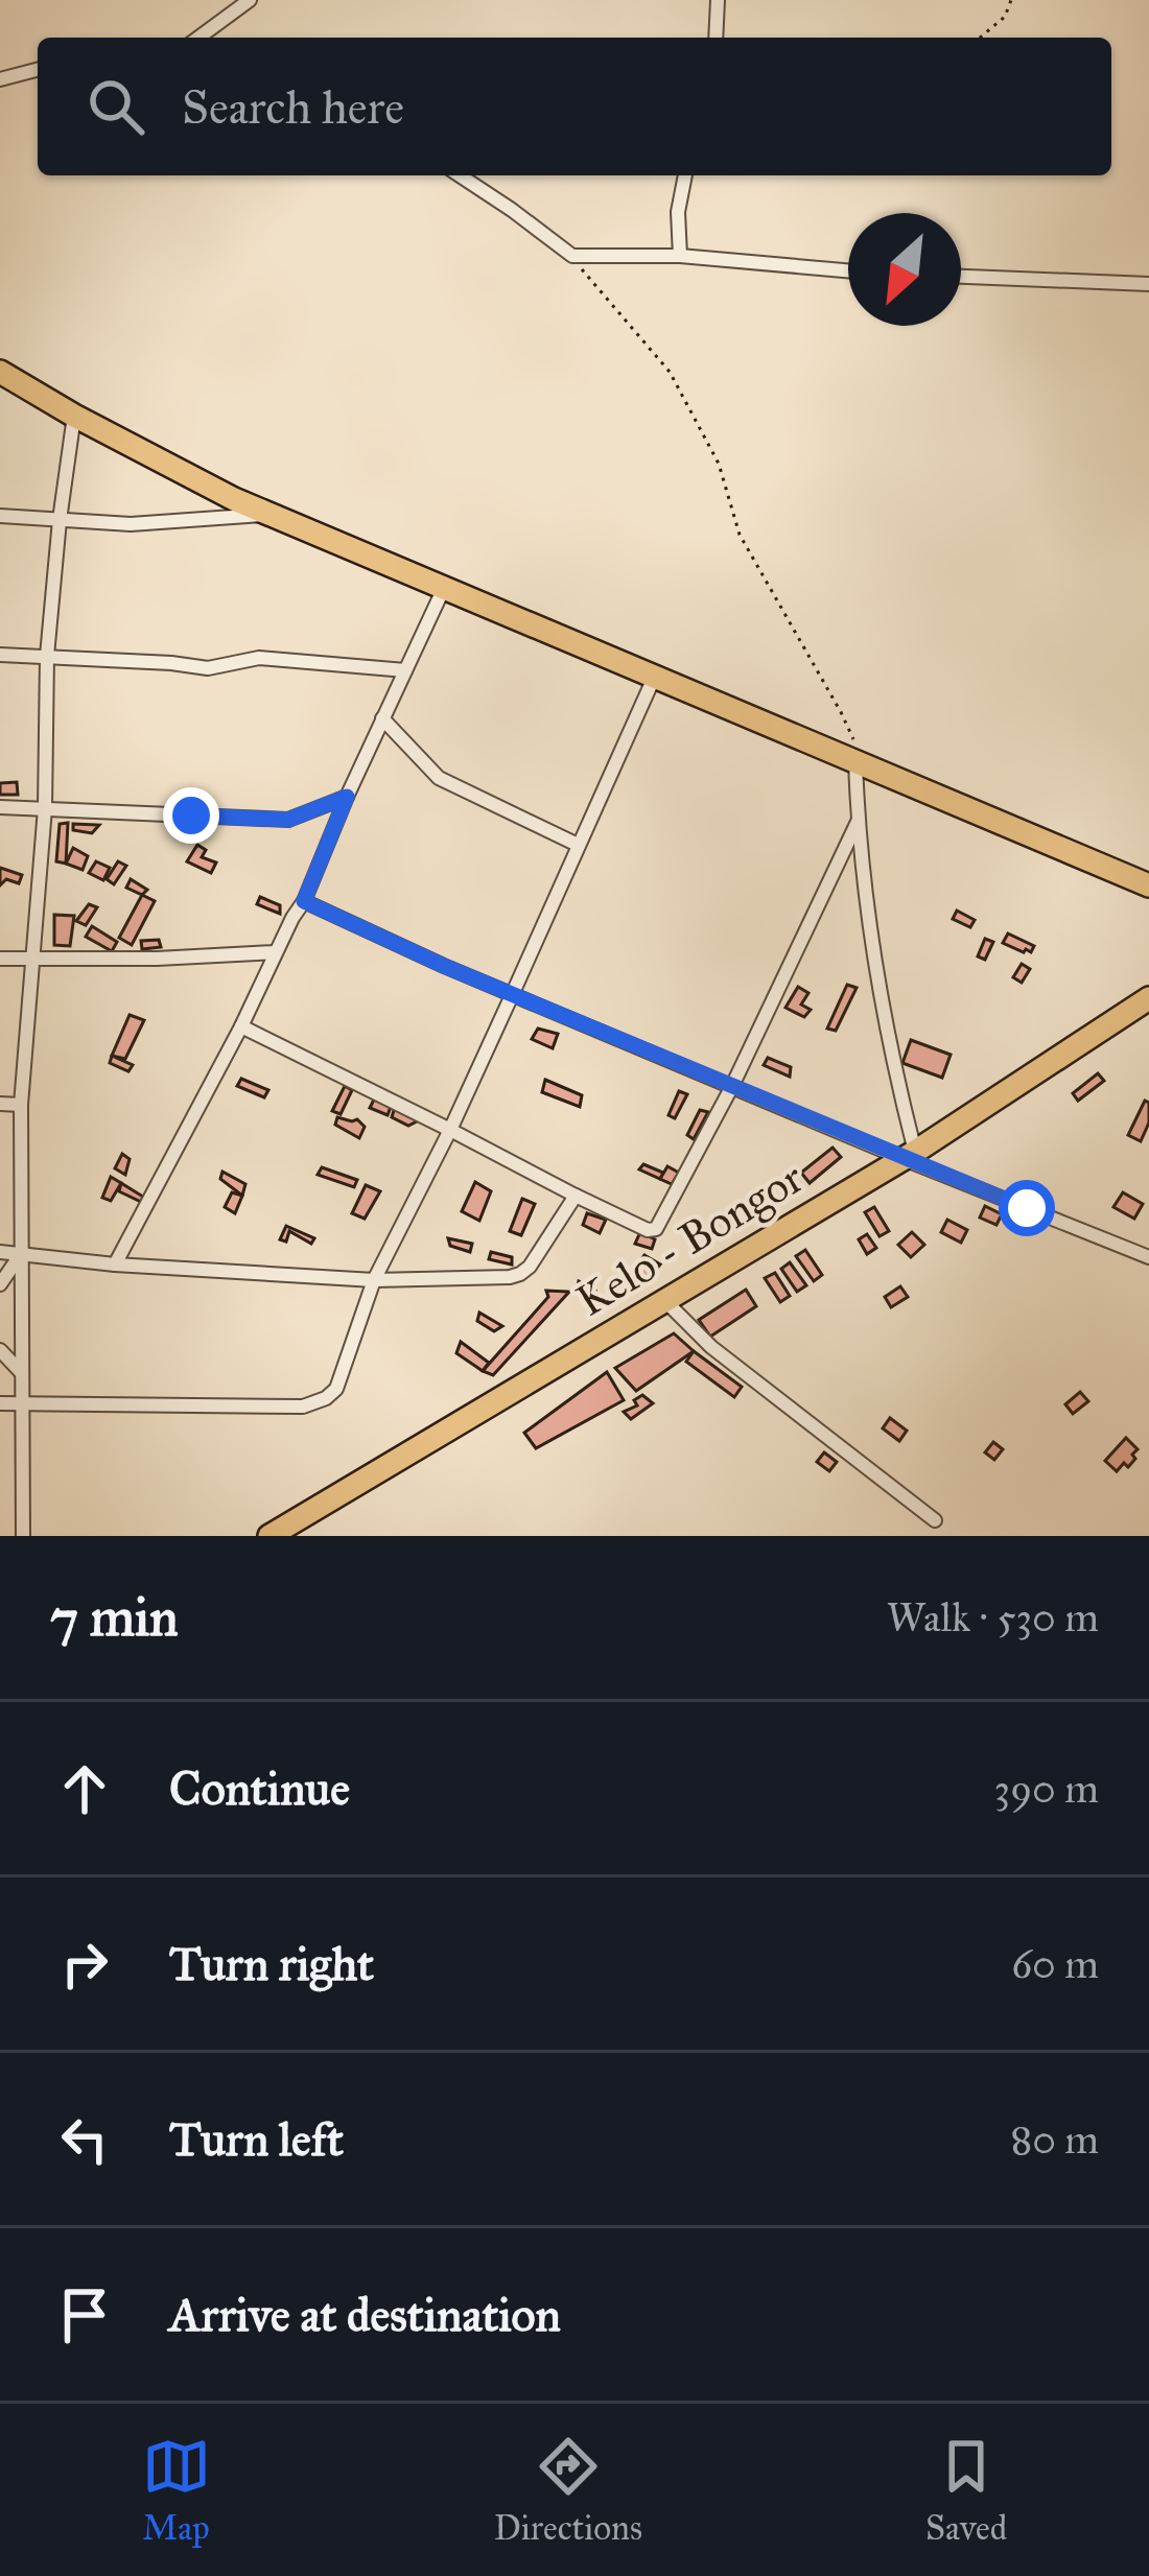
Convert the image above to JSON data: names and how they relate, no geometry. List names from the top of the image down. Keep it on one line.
{"streets":{"highway":["Kelo - Bongor"]},"north":"bottom left","page":{"search":"Search here","heading":["7 min","Walk · 530 m"],"list":[["Continue","390 m"],["Turn right","60 m"],["Turn left","80 m"],"Arrive at destination"],"nav":["Map","Directions","Saved"]}}
